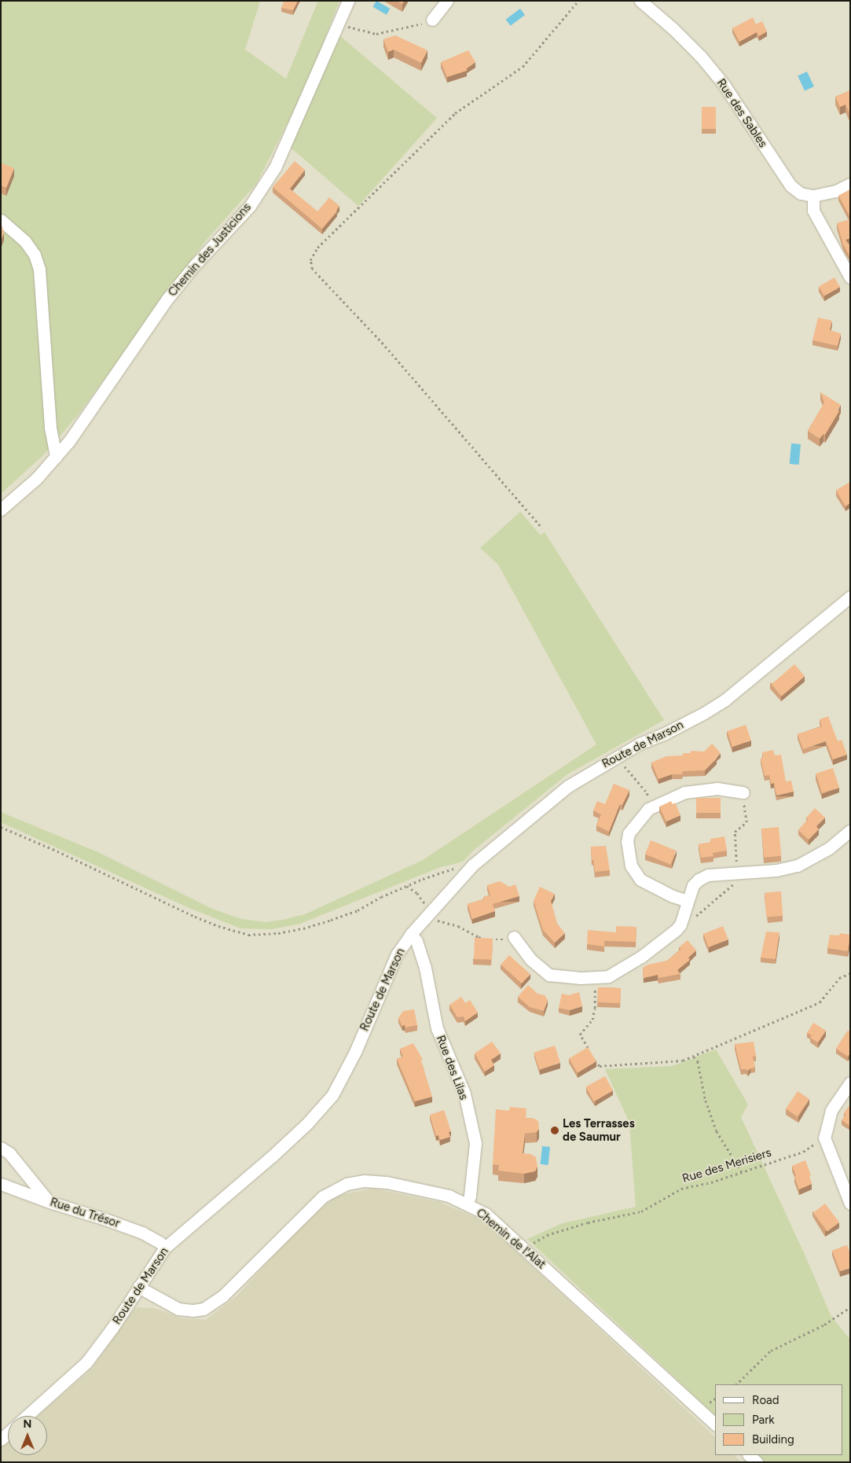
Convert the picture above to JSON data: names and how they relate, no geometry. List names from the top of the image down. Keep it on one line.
{"streets":{"street":["Rue des Sables","Chemin des Justicions","Route de Marson","Rue des Lilas","Rue du Trésor","Chemin de l'Alat"],"path":["Rue des Merisiers"]},"crossings":[["Route de Marson","Rue des Lilas"],["Route de Marson","Rue du Trésor"],["Route de Marson","Chemin de l'Alat"],["Rue des Lilas","Chemin de l'Alat"],["Rue des Merisiers","Chemin de l'Alat"]],"places":["Les Terrasses de Saumur"],"legend":["Road","Park","Building"],"north":"top"}
